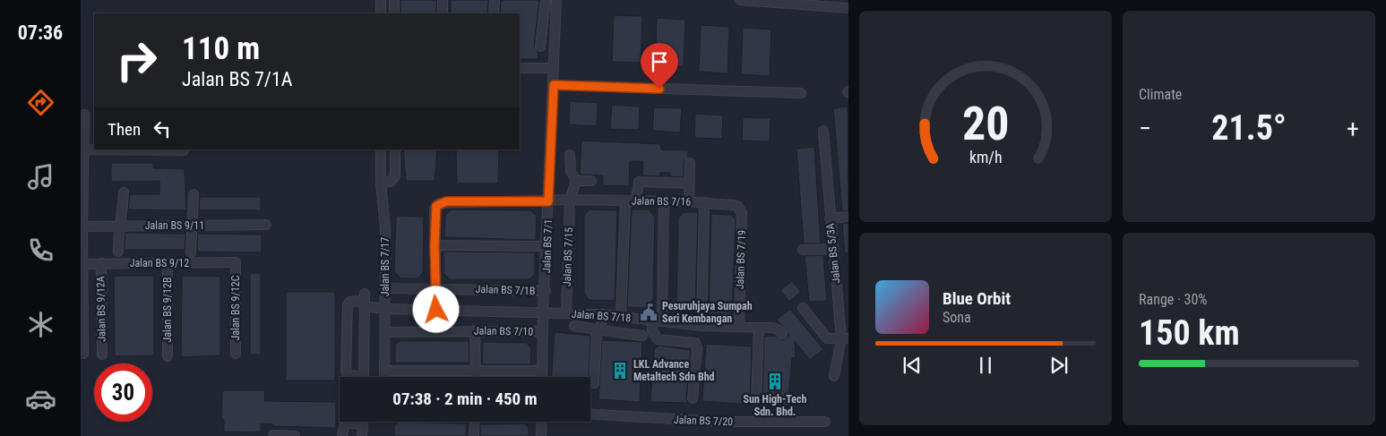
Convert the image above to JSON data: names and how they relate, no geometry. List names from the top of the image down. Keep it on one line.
{"streets":{"street":["Jalan BS 7/16","Jalan BS 9/11","Jalan BS 7/1","Jalan BS 5/3A","Jalan BS 7/15","Jalan BS 7/19","Jalan BS 9/12","Jalan BS 7/17","Jalan BS 7/1B","Jalan BS 9/12C","Jalan BS 9/12A","Jalan BS 9/12B","Jalan BS 7/18","Jalan BS 7/10","Jalan BS 7/20"]},"crossings":[["Jalan BS 7/16","Jalan BS 7/1"],["Jalan BS 7/16","Jalan BS 7/15"],["Jalan BS 7/16","Jalan BS 7/19"],["Jalan BS 7/16","Jalan BS 7/1B"],["Jalan BS 7/1","Jalan BS 7/1B"],["Jalan BS 7/1","Jalan BS 7/18"],["Jalan BS 7/1","Jalan BS 7/10"],["Jalan BS 7/15","Jalan BS 7/18"],["Jalan BS 7/19","Jalan BS 7/18"],["Jalan BS 9/12","Jalan BS 9/12C"],["Jalan BS 9/12","Jalan BS 9/12A"],["Jalan BS 9/12","Jalan BS 9/12B"],["Jalan BS 7/17","Jalan BS 7/1B"],["Jalan BS 7/17","Jalan BS 7/10"],["Jalan BS 7/1B","Jalan BS 7/18"]],"places":{"public building":["Pesuruhjaya Sumpah Seri Kembangan"],"building":["LKL Advance Metaltech Sdn Bhd","Sun High-Tech Sdn. Bhd."]},"page":{"tabs":"07:36","tile":["Climate",["Range · 30%","150 km"]],"turn":["110 m","Jalan BS 7/1A"],"then":"Then","heat":["−","21.5°","+"],"song":["Blue Orbit","Sona"],"limit":"30","trip":"07:38 · 2 min · 450 m","gauge":["20","km/h"]}}
